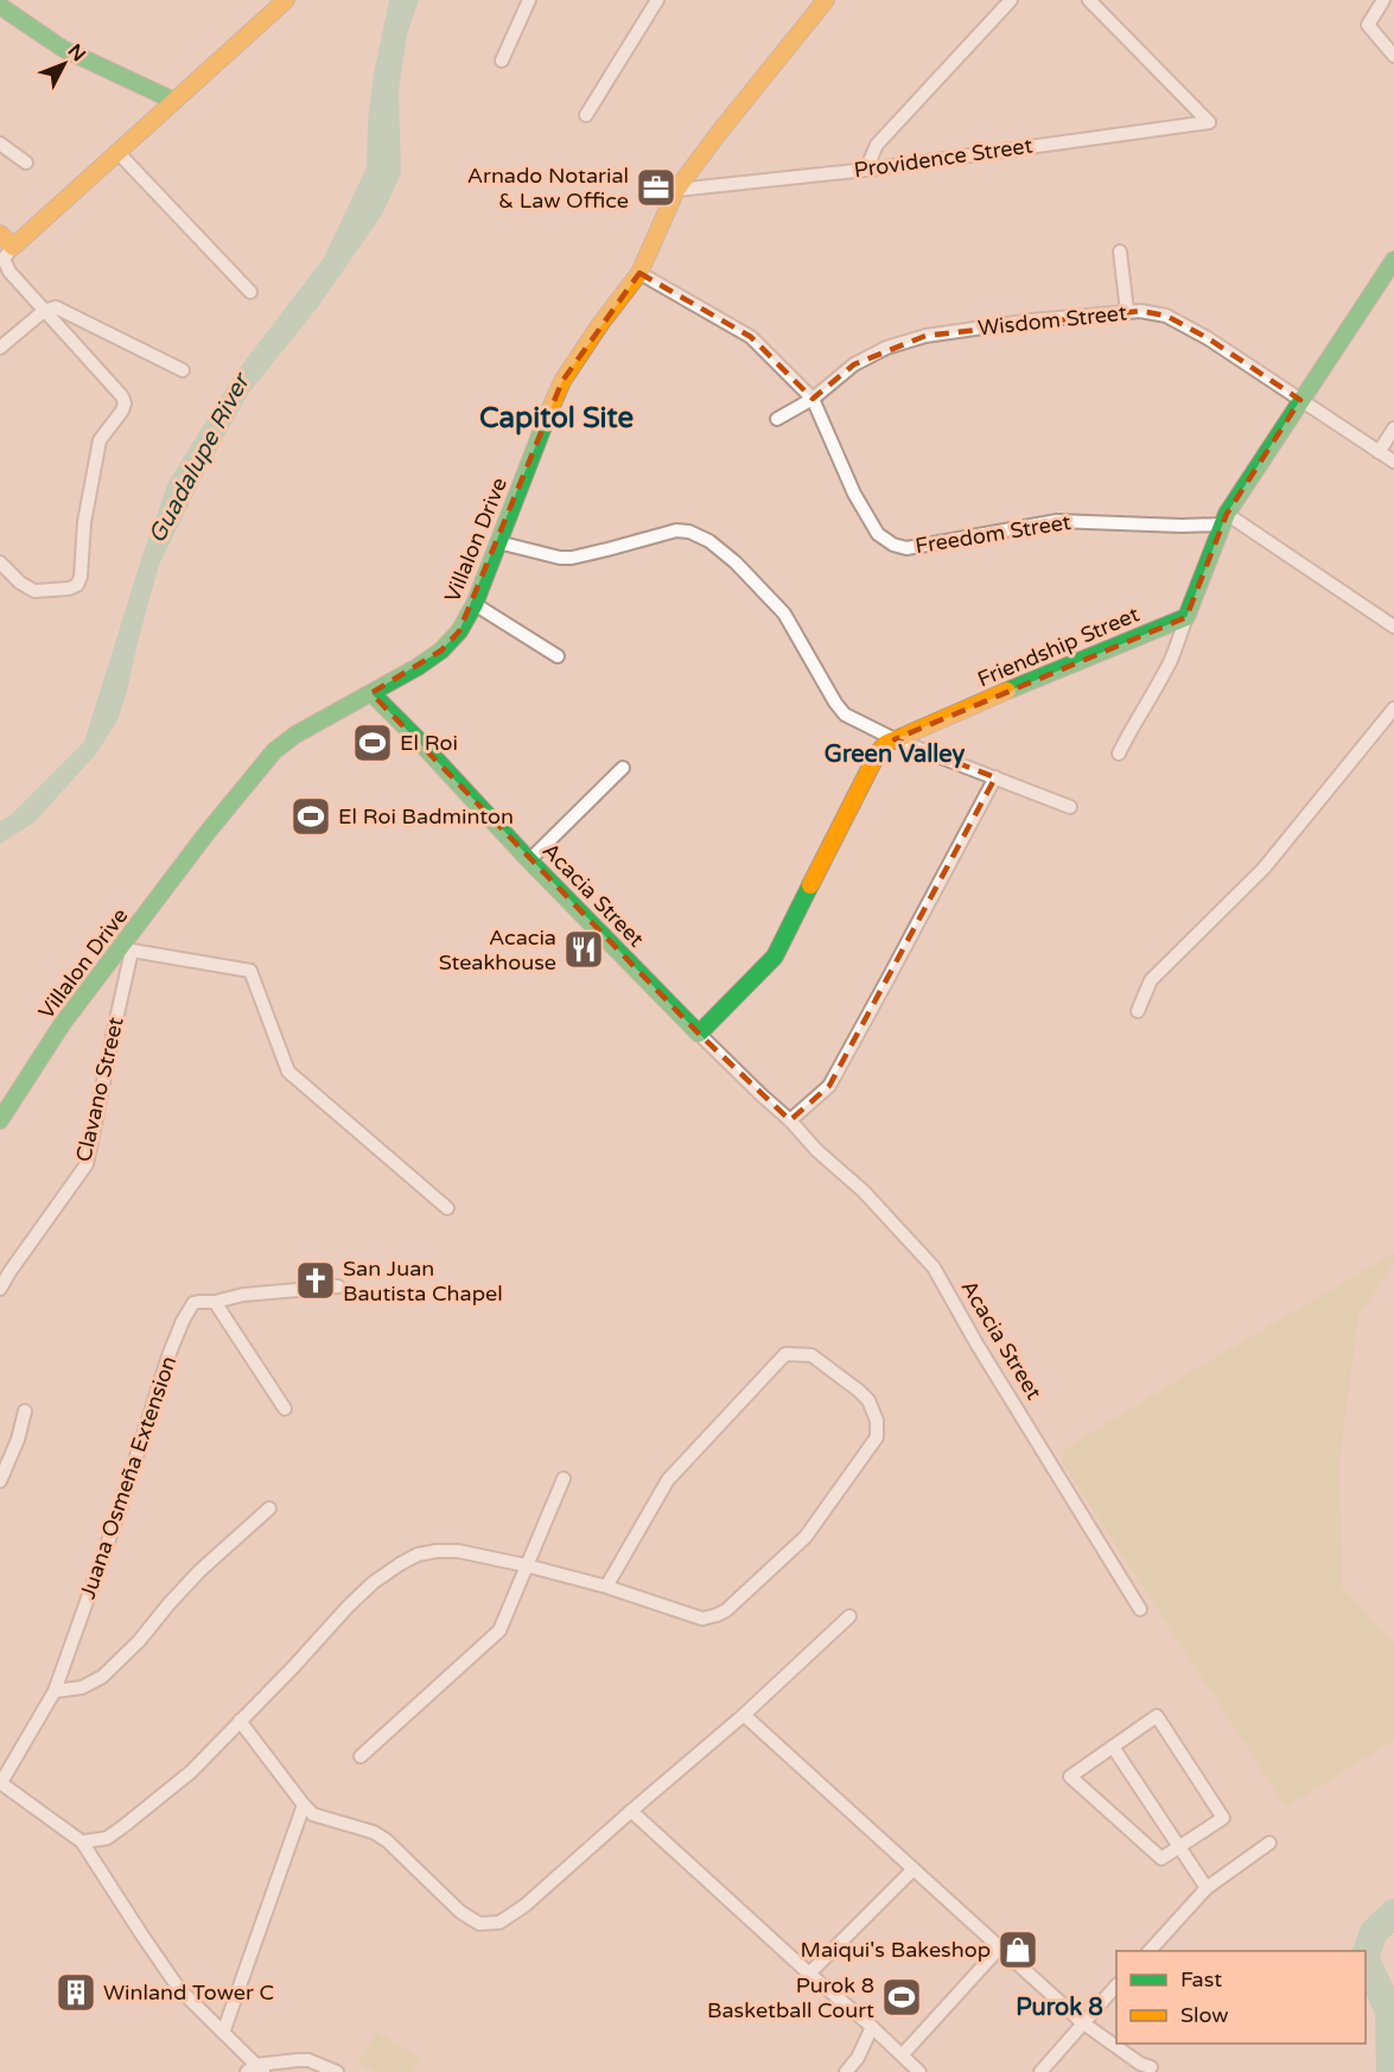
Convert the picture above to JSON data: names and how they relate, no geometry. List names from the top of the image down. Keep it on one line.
{"streets":{"street":["Providence Street","Wisdom Street","Freedom Street","Villalon Drive","Friendship Street","Acacia Street","Clavano Street","Juana Osmeña Extension"]},"crossings":[["Providence Street","Villalon Drive"],["Wisdom Street","Freedom Street"],["Freedom Street","Villalon Drive"],["Villalon Drive","Acacia Street"],["Villalon Drive","Clavano Street"],["Friendship Street","Acacia Street"]],"districts":["Capitol Site","Green Valley","Purok 8"],"water":["Guadalupe River"],"places":{"office":["Arnado Notarial & Law Office"],"sports":["El Roi","El Roi Badminton","Purok 8 Basketball Court"],"restaurant":["Acacia Steakhouse"],"church":["San Juan Bautista Chapel"],"shop":["Maiqui's Bakeshop"],"building":["Winland Tower C"]},"legend":["Fast","Slow"],"north":"top right"}
